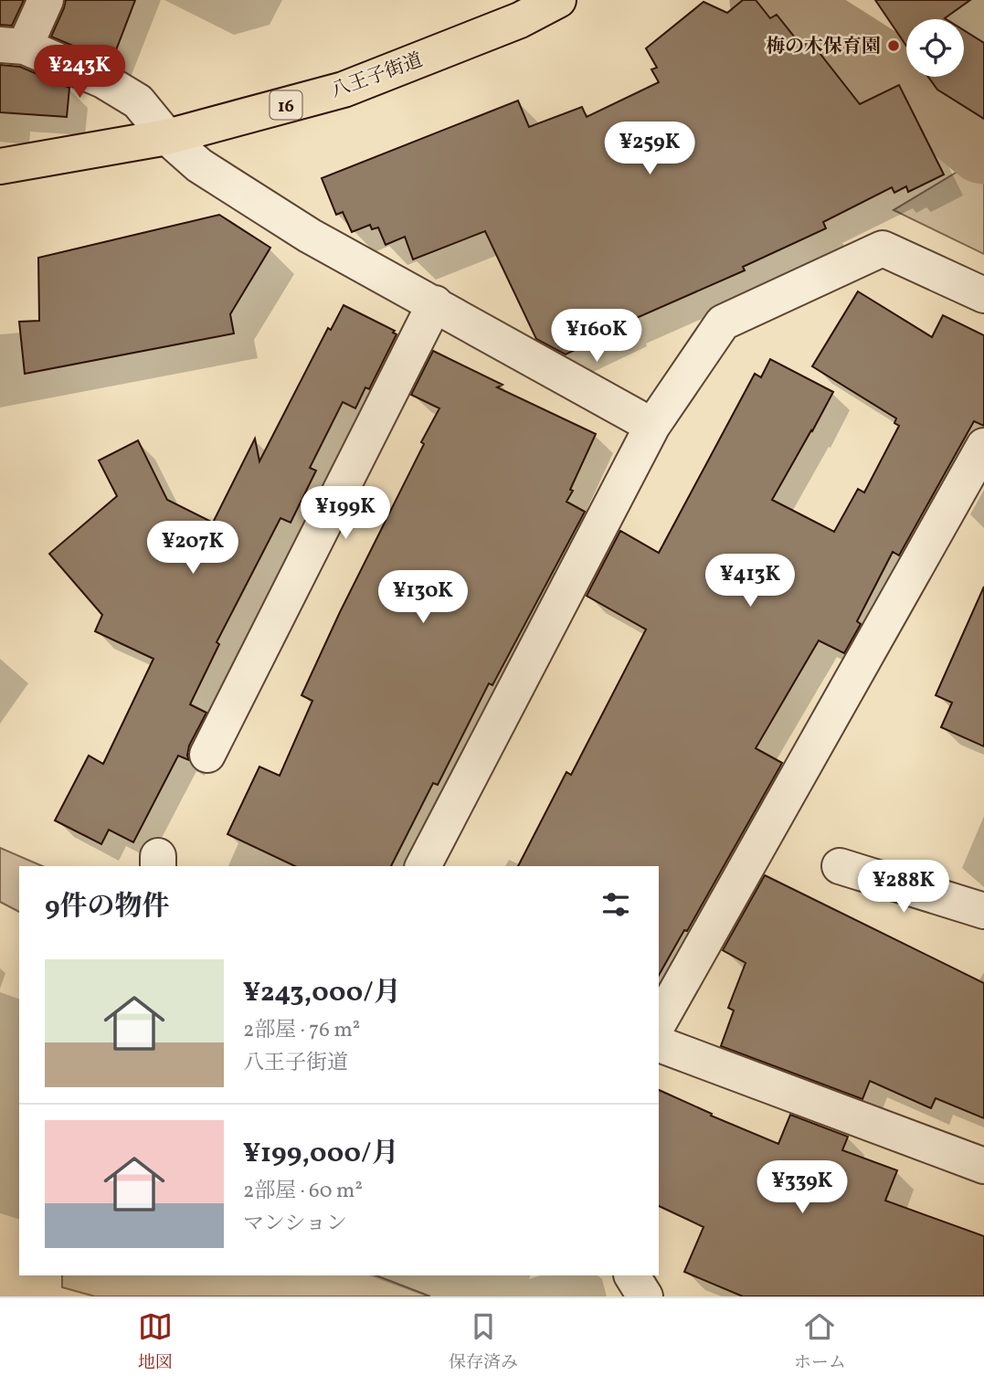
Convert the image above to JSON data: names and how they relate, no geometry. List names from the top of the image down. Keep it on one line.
{"streets":{"highway":["八王子街道","16"]},"places":["梅の木保育園"],"page":{"price":["¥243K","¥259K","¥160K","¥199K","¥207K","¥413K","¥130K","¥288K","¥339K"],"heading":"9件の物件","list":[{"name":"¥243,000/月","note":"2部屋 · 76 m² · 八王子街道"},{"name":"¥199,000/月","note":"2部屋 · 60 m² · マンション"}],"tabs":["地図","保存済み","ホーム"]}}
